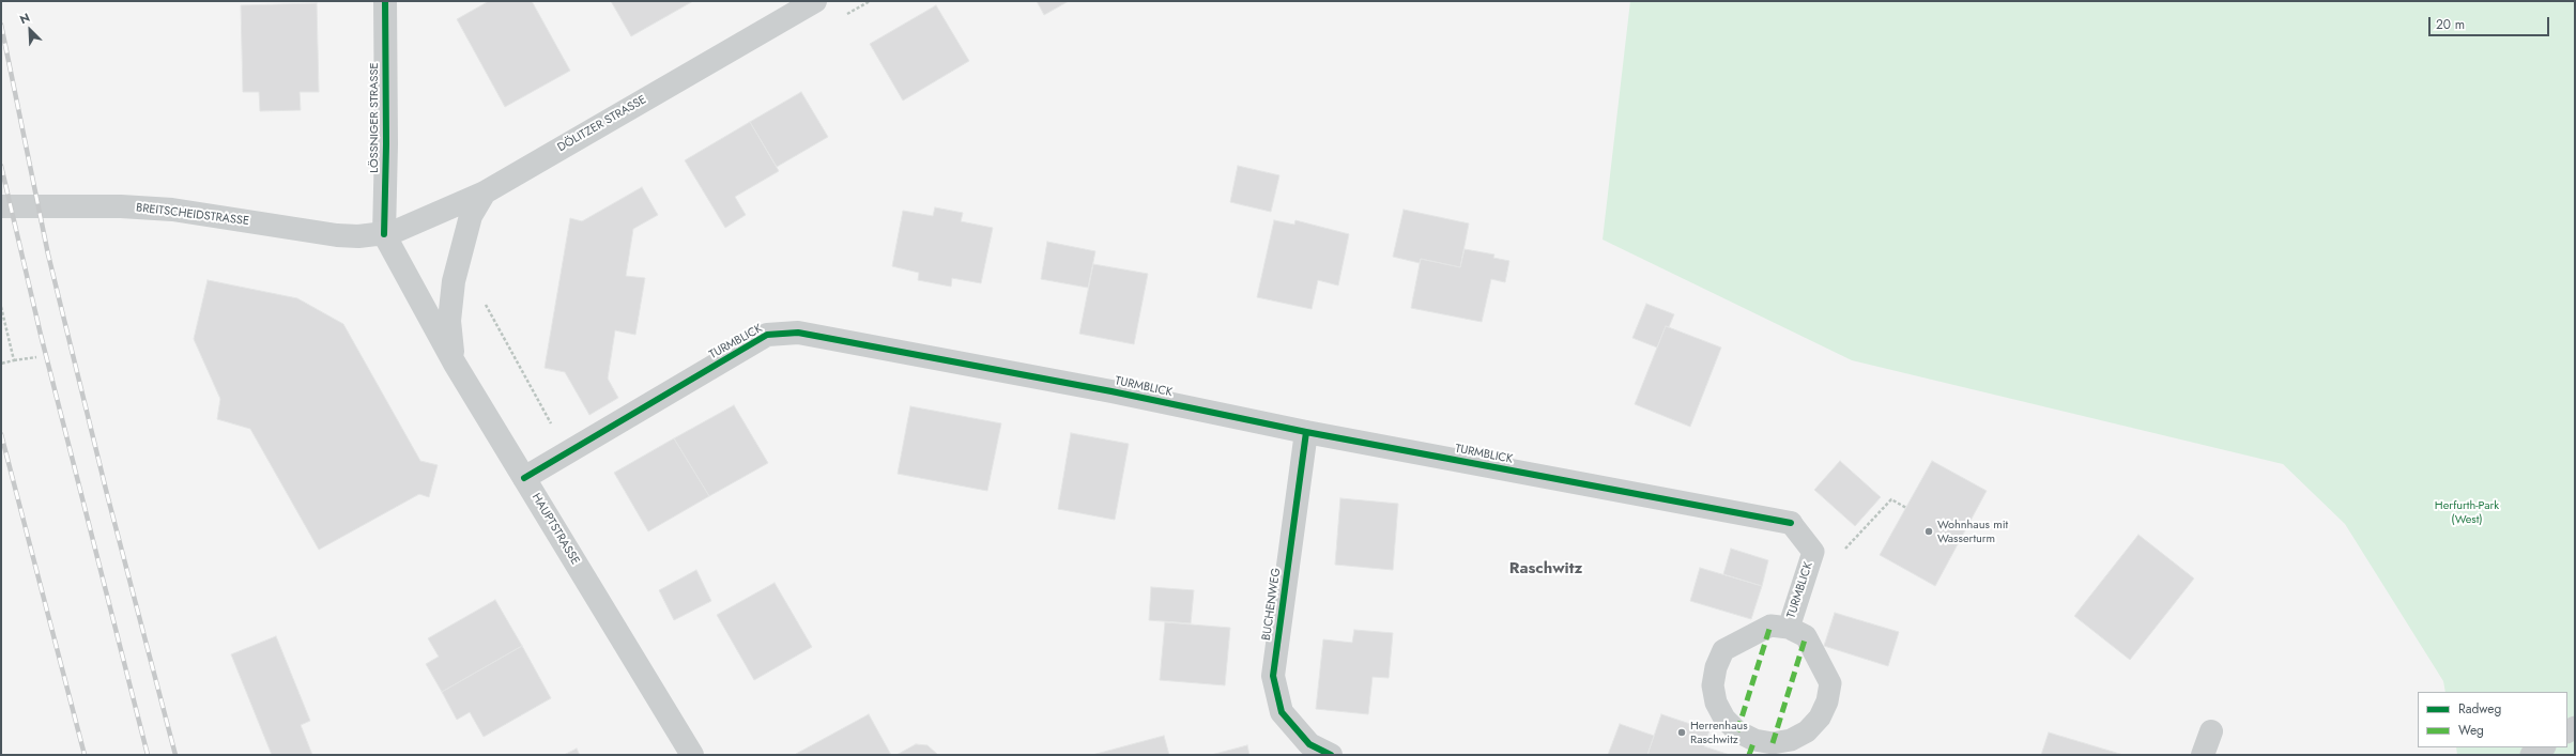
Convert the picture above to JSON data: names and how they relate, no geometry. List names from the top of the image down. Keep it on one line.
{"streets":{"main road":["DÖLITZER STRASSE","BREITSCHEIDSTRASSE","HAUPTSTRASSE"],"street":["LÖSSNIGER STRASSE","TURMBLICK","BUCHENWEG"]},"crossings":[["LÖSSNIGER STRASSE","DÖLITZER STRASSE"],["LÖSSNIGER STRASSE","BREITSCHEIDSTRASSE"],["LÖSSNIGER STRASSE","HAUPTSTRASSE"],["DÖLITZER STRASSE","BREITSCHEIDSTRASSE"],["DÖLITZER STRASSE","HAUPTSTRASSE"],["BREITSCHEIDSTRASSE","HAUPTSTRASSE"],["TURMBLICK","HAUPTSTRASSE"],["TURMBLICK","BUCHENWEG"]],"districts":["Raschwitz"],"parks":["Herfurth-Park (West)"],"places":["Wohnhaus mit Wasserturm","Herrenhaus Raschwitz"],"legend":["Radweg","Weg"],"scale_bar":"20 m","north":"top left"}
